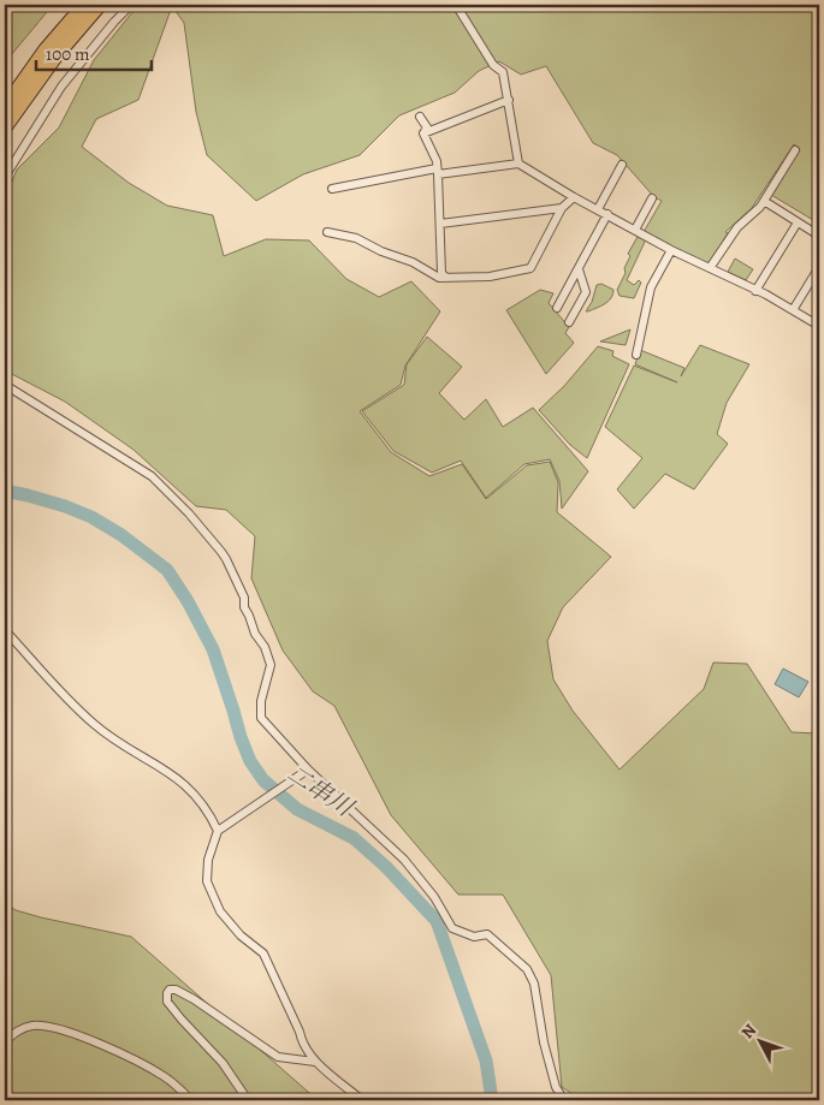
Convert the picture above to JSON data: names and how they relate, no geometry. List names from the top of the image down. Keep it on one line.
{"water":["二串川"],"scale_bar":"100 m","north":"top left"}
